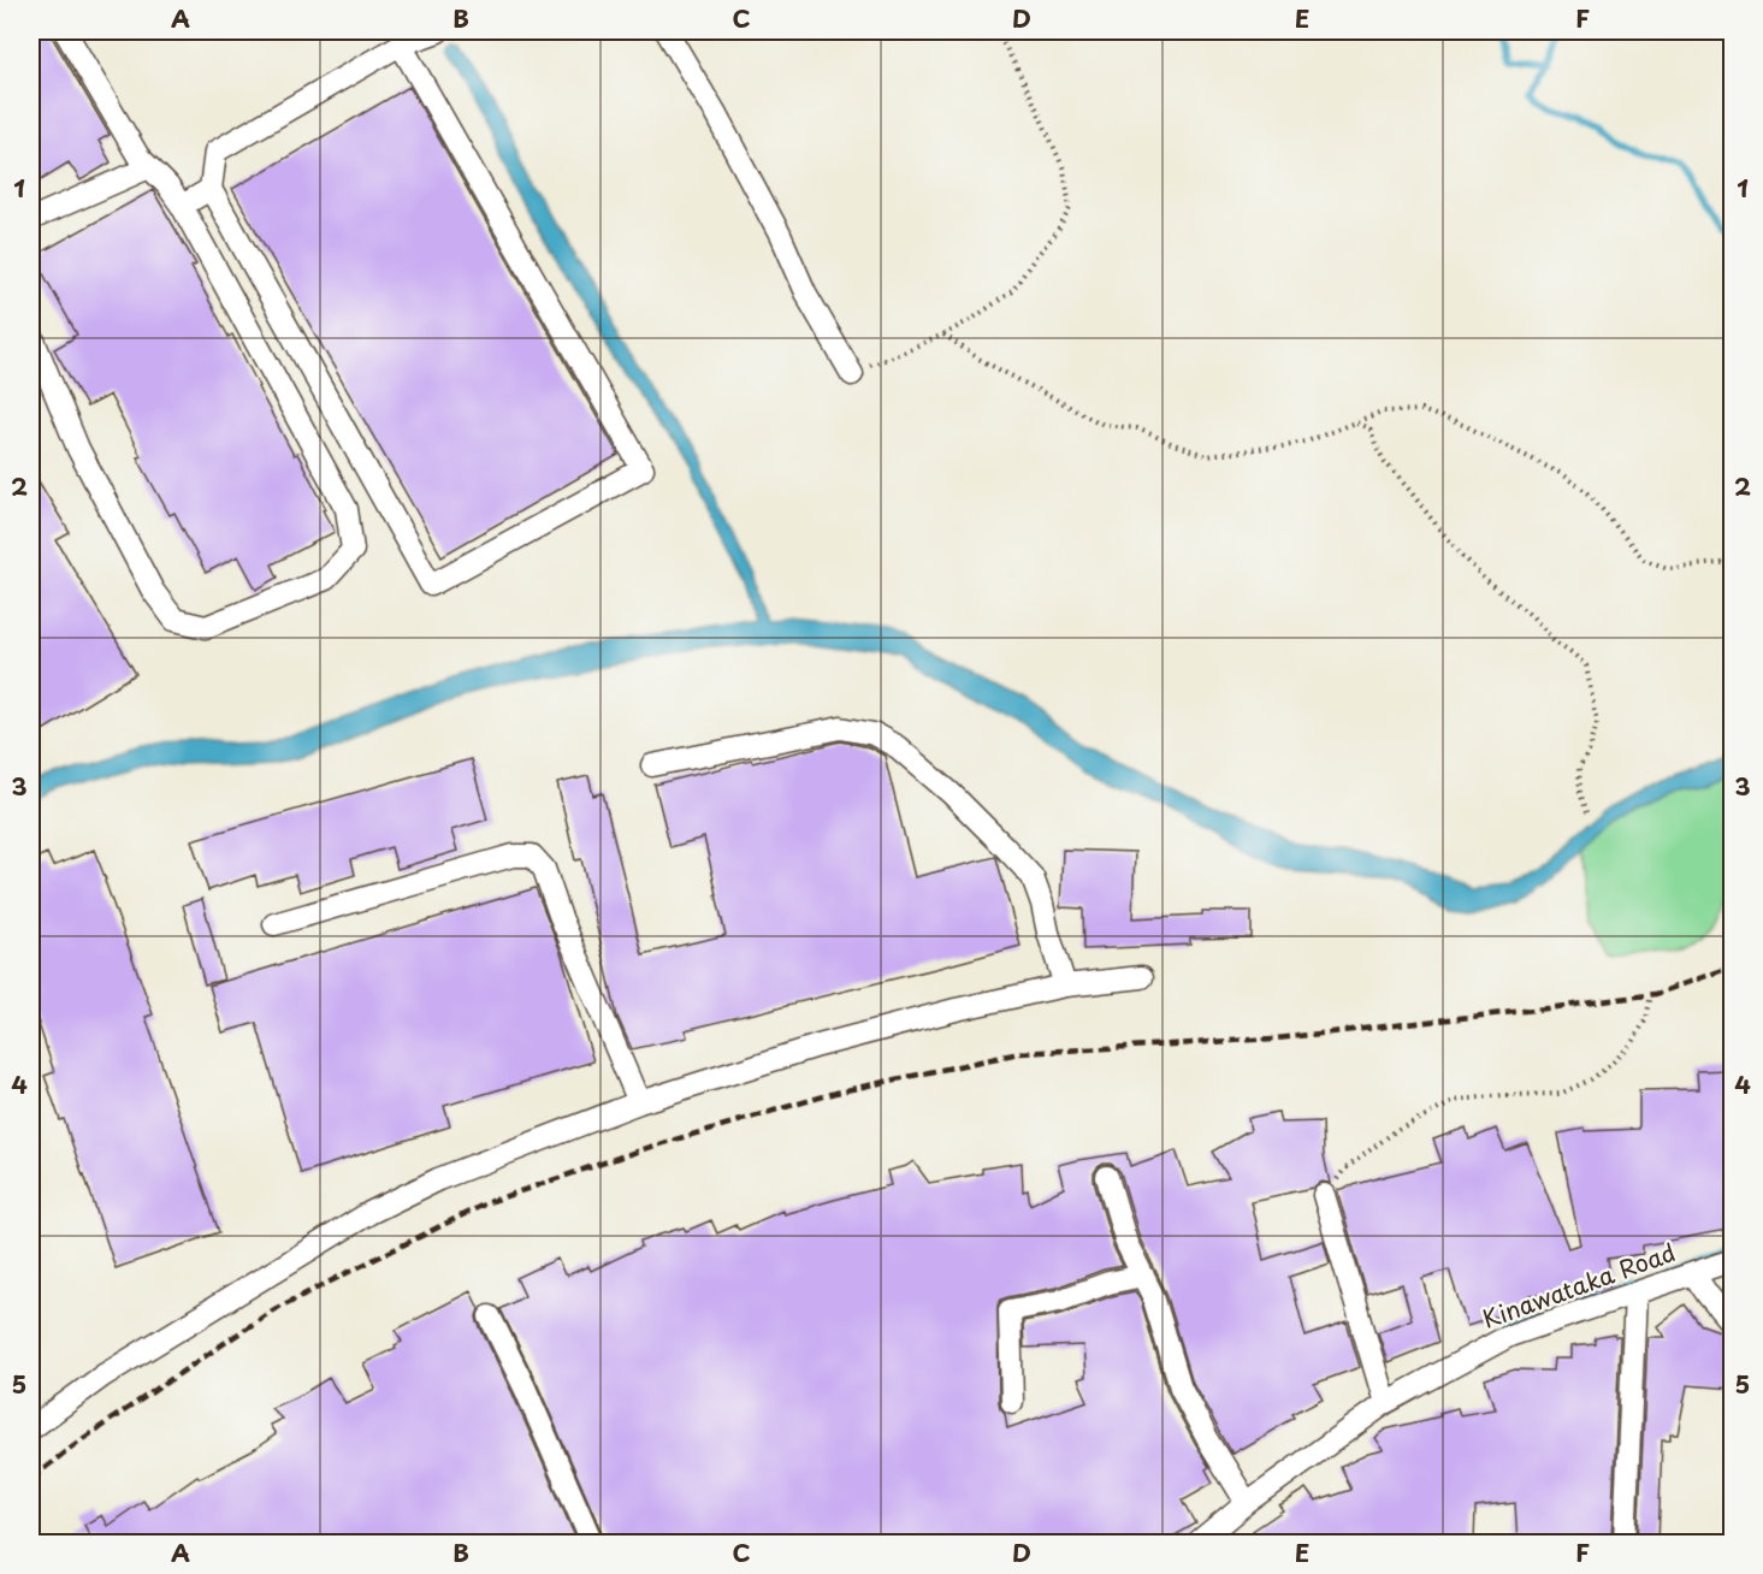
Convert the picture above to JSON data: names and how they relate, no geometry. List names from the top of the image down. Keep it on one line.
{"streets":{"street":["Kinawataka Road"]},"grid":{"columns":["A","B","C","D","E","F"],"rows":["1","2","3","4","5"]}}
